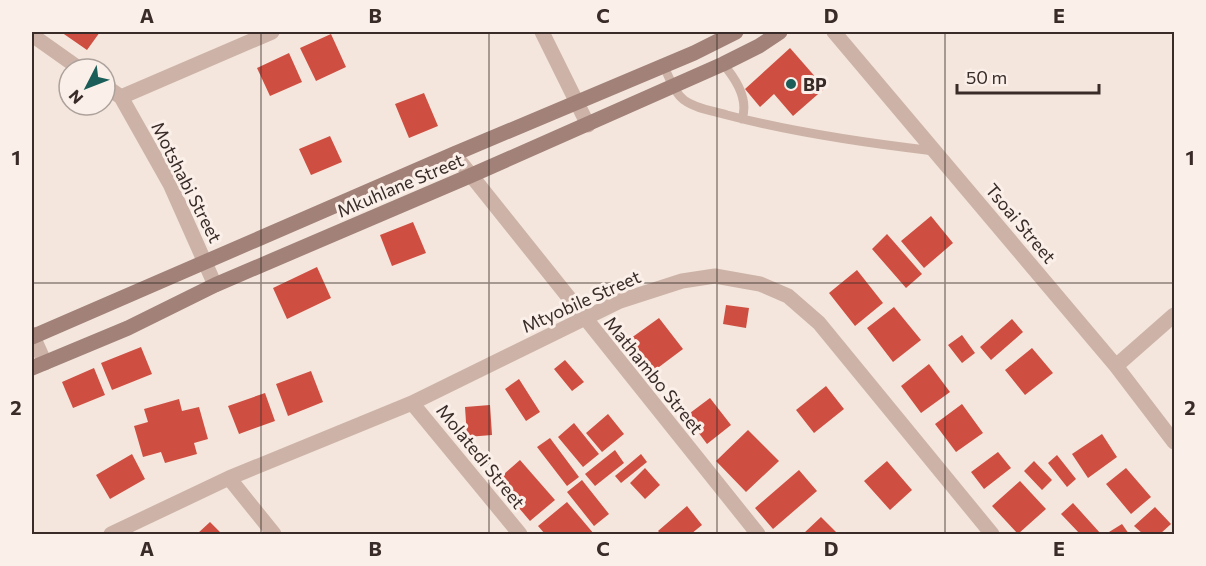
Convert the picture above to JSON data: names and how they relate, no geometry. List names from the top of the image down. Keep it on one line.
{"streets":{"street":["Motshabi Street","Mkuhlane Street","Tsoai Street","Mtyobile Street","Mathambo Street","Molatedi Street"]},"crossings":[["Motshabi Street","Mkuhlane Street"],["Mkuhlane Street","Mathambo Street"],["Mtyobile Street","Mathambo Street"],["Mtyobile Street","Molatedi Street"]],"places":["BP"],"scale_bar":"50 m","north":"bottom left","grid":{"columns":["A","B","C","D","E"],"rows":["1","2"]}}
